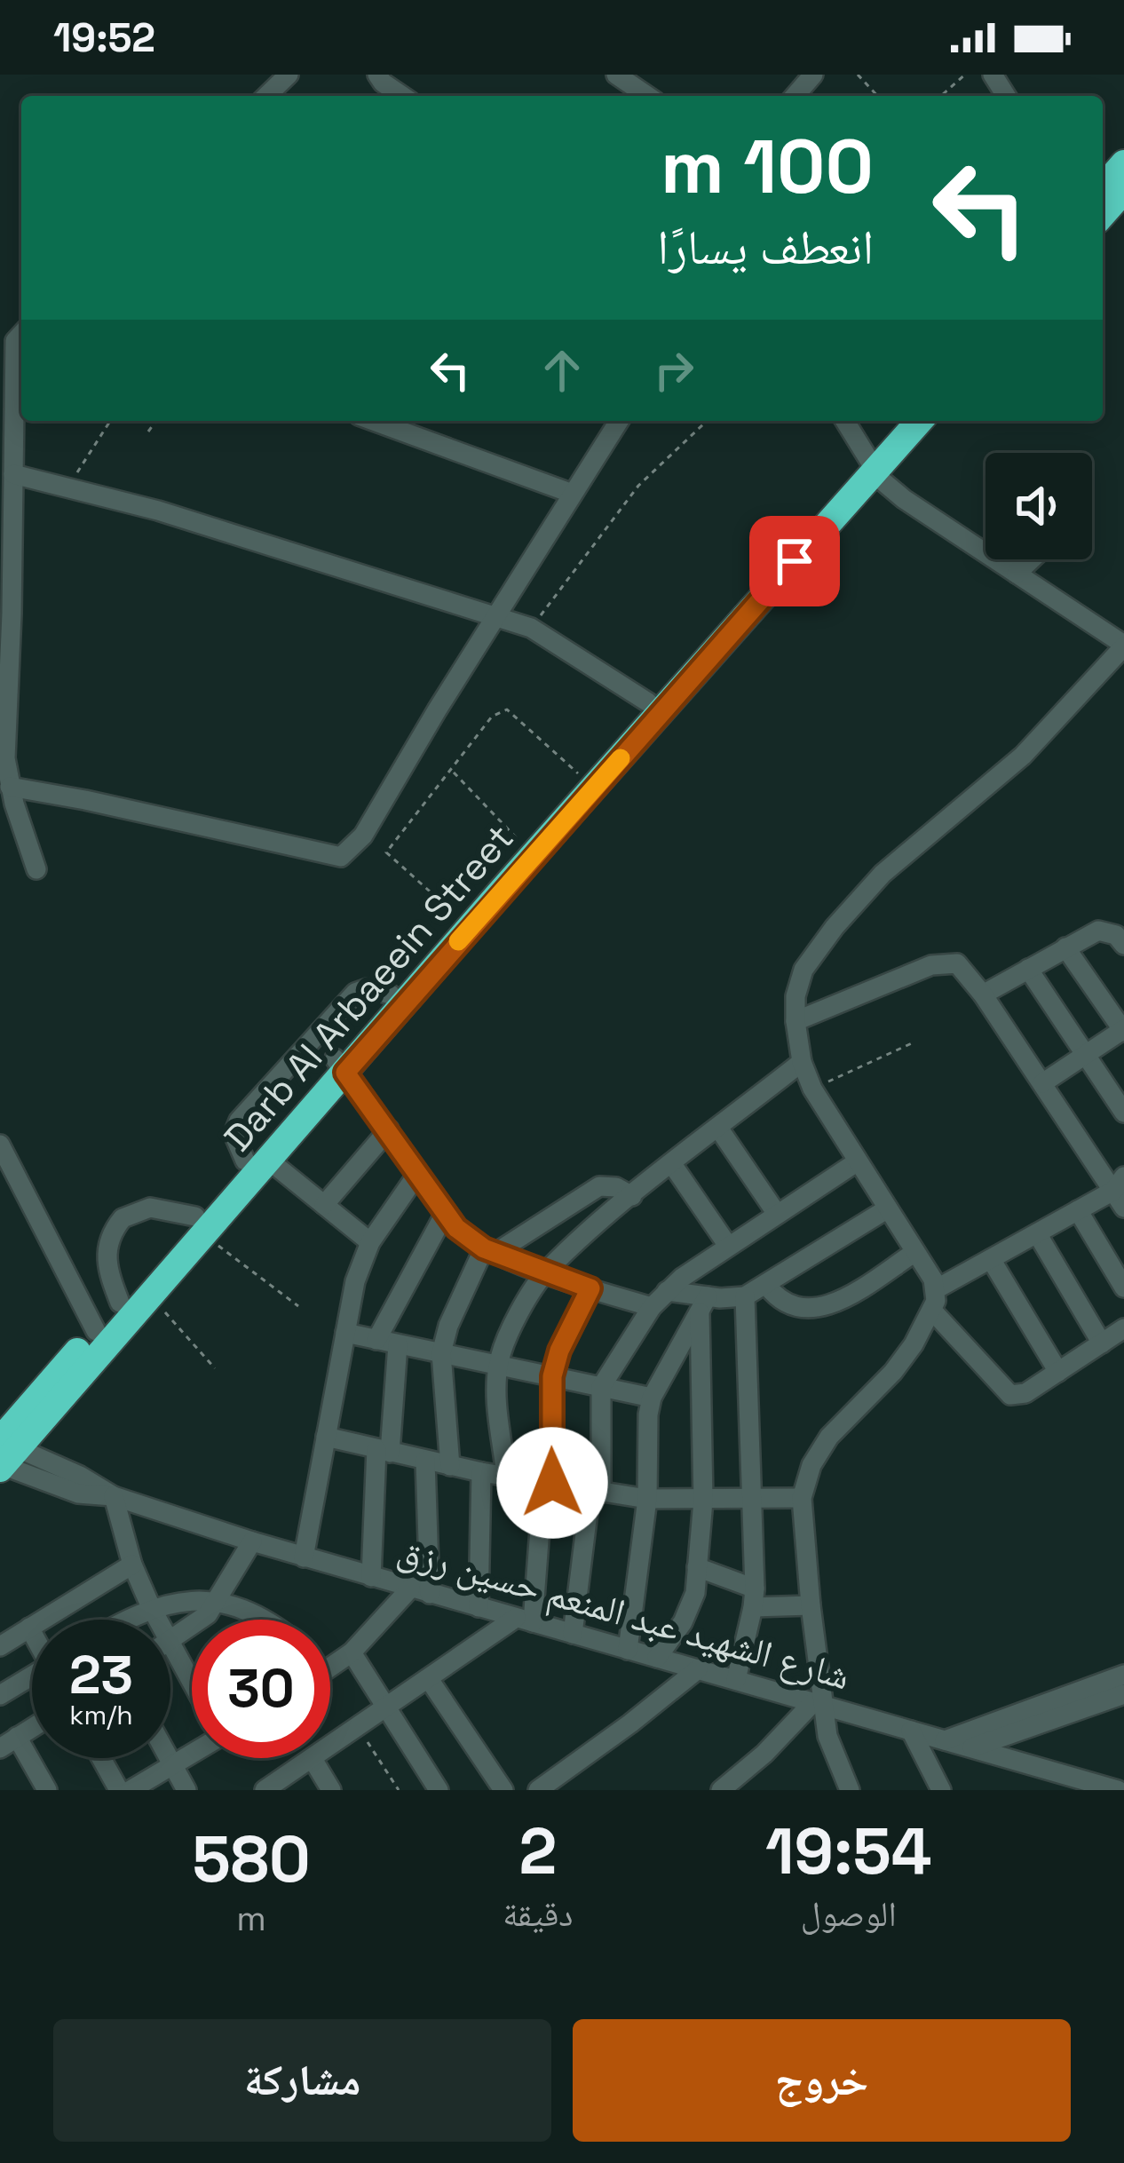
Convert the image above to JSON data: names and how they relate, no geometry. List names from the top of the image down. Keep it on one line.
{"streets":{"highway":["Darb Al Arbaeein Street"],"street":["شارع الشهيد عبد المنعم حسين رزق"]},"crossings":[["Darb Al Arbaeein Street","شارع الشهيد عبد المنعم حسين رزق"]],"page":{"status":"19:52","turn":["100 m","انعطف يسارًا"],"speed":"23 km/h","limit":"30","eta":["19:54","الوصول","2","دقيقة","580","m"],"buttons":["خروج","مشاركة"]}}
